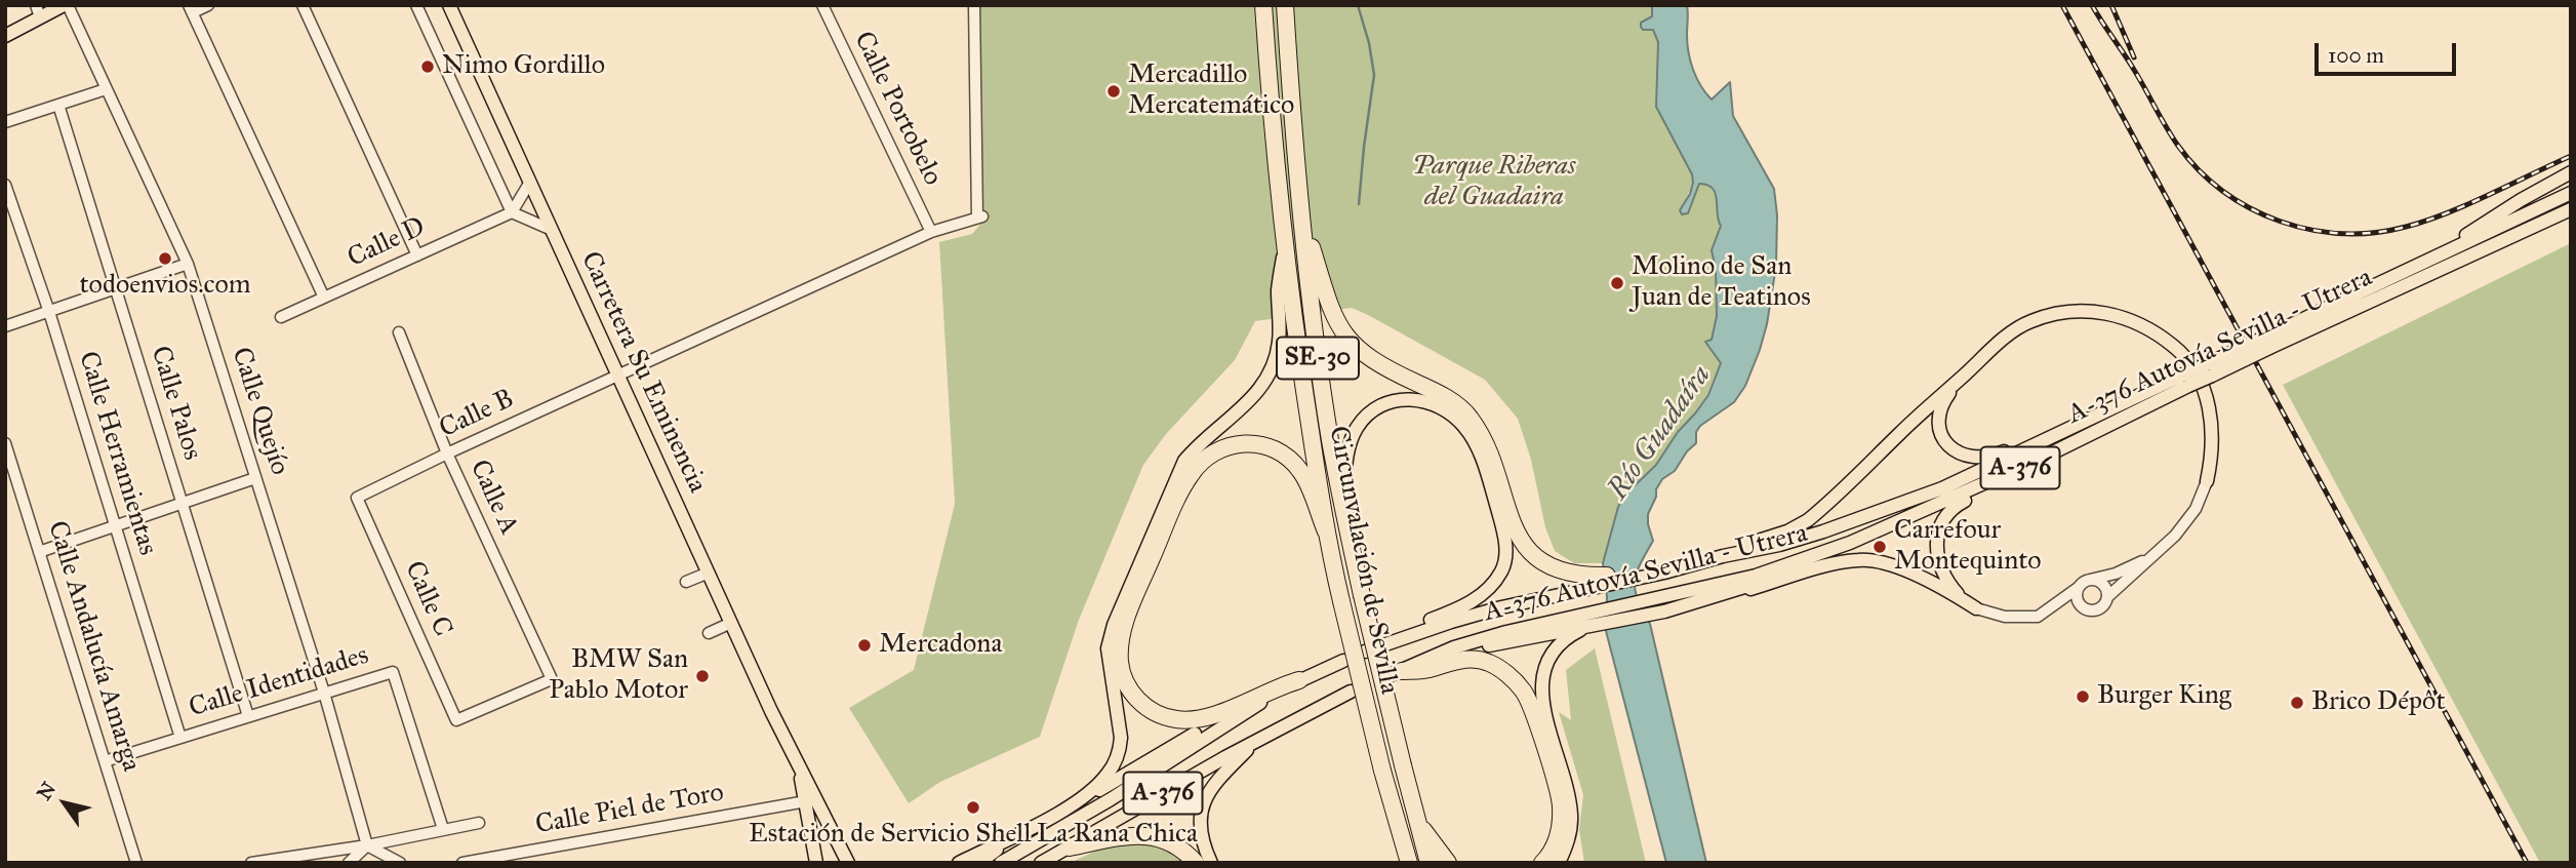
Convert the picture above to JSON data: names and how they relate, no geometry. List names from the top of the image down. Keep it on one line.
{"streets":{"highway":["SE-30","Circunvalación de Sevilla"],"main road":["A-376 Autovía Sevilla - Utrera","Carretera Su Eminencia","A-376"],"street":["Calle Portobelo","Calle D","Calle Palos","Calle Quejío","Calle B","Calle Herramientas","Calle A","Calle C","Calle Andalucía Amarga","Calle Identidades","Calle Piel de Toro"]},"crossings":[["Calle Portobelo","Calle B"],["Carretera Su Eminencia","Calle B"],["Carretera Su Eminencia","Calle Piel de Toro"],["Calle Palos","Calle Identidades"],["Calle Quejío","Calle Identidades"],["Calle B","Calle A"],["Calle B","Calle C"],["Calle Herramientas","Calle Identidades"],["Calle A","Calle C"],["Calle Andalucía Amarga","Calle Identidades"]],"water":["Río Guadaíra"],"parks":["Parque Riberas del Guadaira"],"places":["Nimo Gordillo","Mercadillo Mercatemático","todoenvios.com","Molino de San Juan de Teatinos","Carrefour Montequinto","Mercadona","BMW San Pablo Motor","Burger King","Brico Dépôt","Estación de Servicio Shell La Rana Chica"],"scale_bar":"100 m","north":"top left"}
